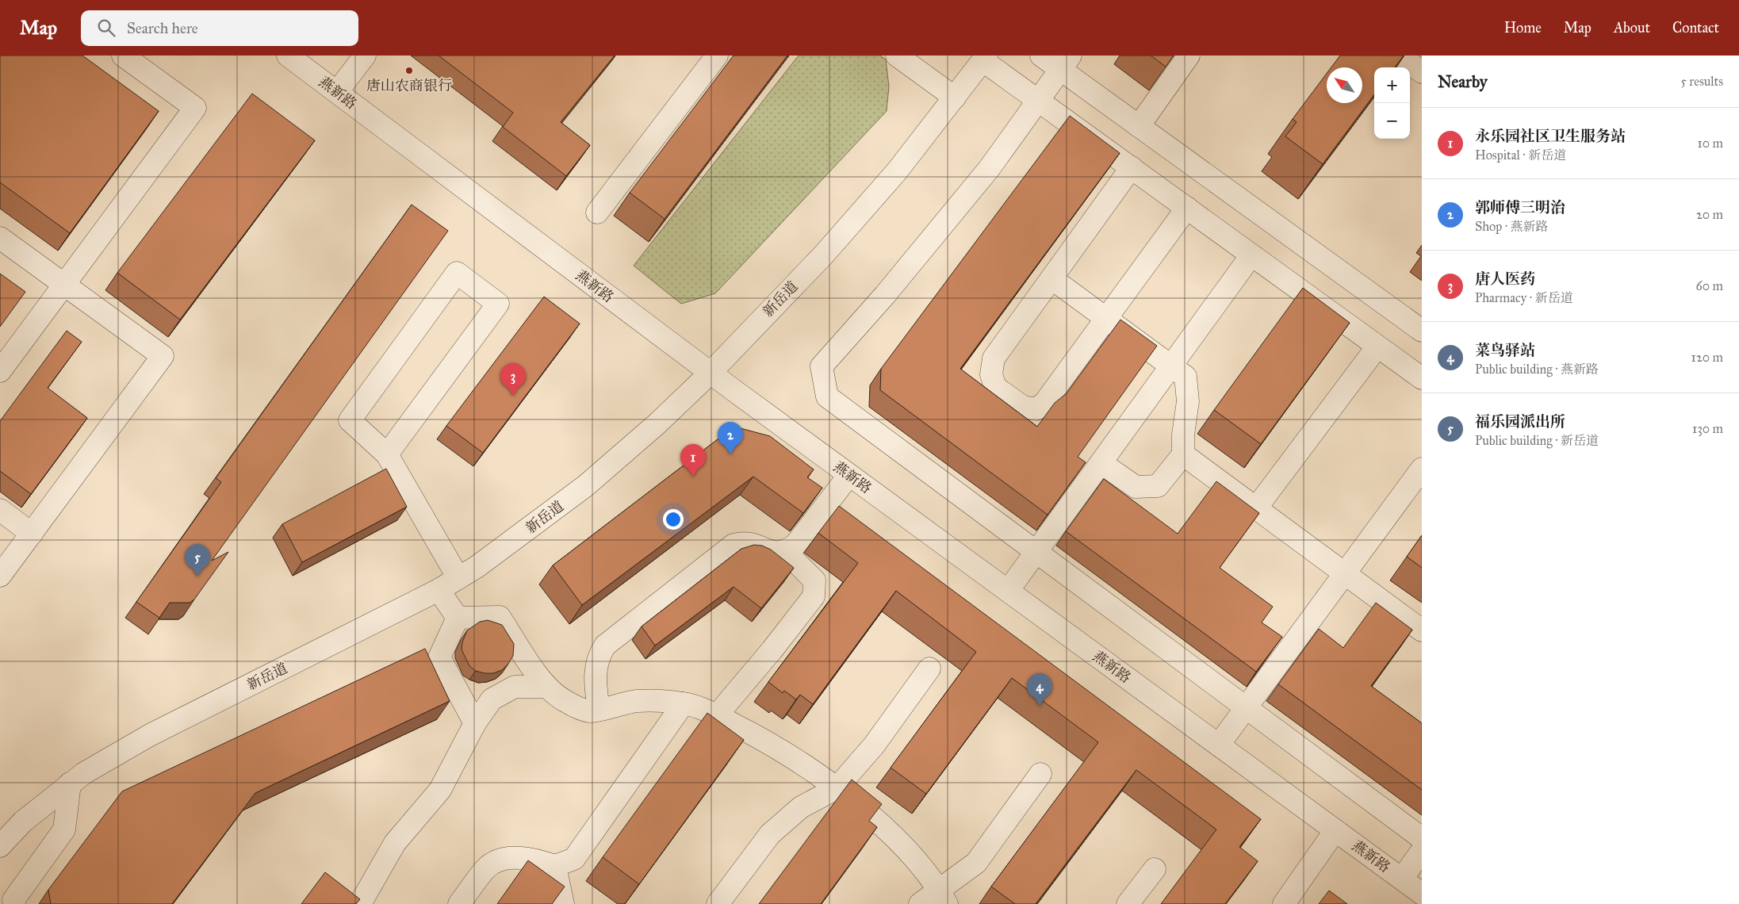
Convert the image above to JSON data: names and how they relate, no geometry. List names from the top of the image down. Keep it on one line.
{"streets":{"street":["燕新路","新岳道"]},"crossings":[["燕新路","新岳道"]],"places":["唐山农商银行"],"north":"top left","page":{"header":"Map","search":"Search here","nav":["Home","Map","About","Contact"],"heading":["Nearby","5 results"],"map_buttons":["+","−"],"list":[{"mark":"1","name":"永乐园社区卫生服务站","note":"Hospital · 新岳道","value":"10 m"},{"mark":"2","name":"郭师傅三明治","note":"Shop · 燕新路","value":"20 m"},{"mark":"3","name":"唐人医药","note":"Pharmacy · 新岳道","value":"60 m"},{"mark":"4","name":"菜鸟驿站","note":"Public building · 燕新路","value":"120 m"},{"mark":"5","name":"福乐园派出所","note":"Public building · 新岳道","value":"130 m"}],"pins":["3","2","1","5","4"]}}
